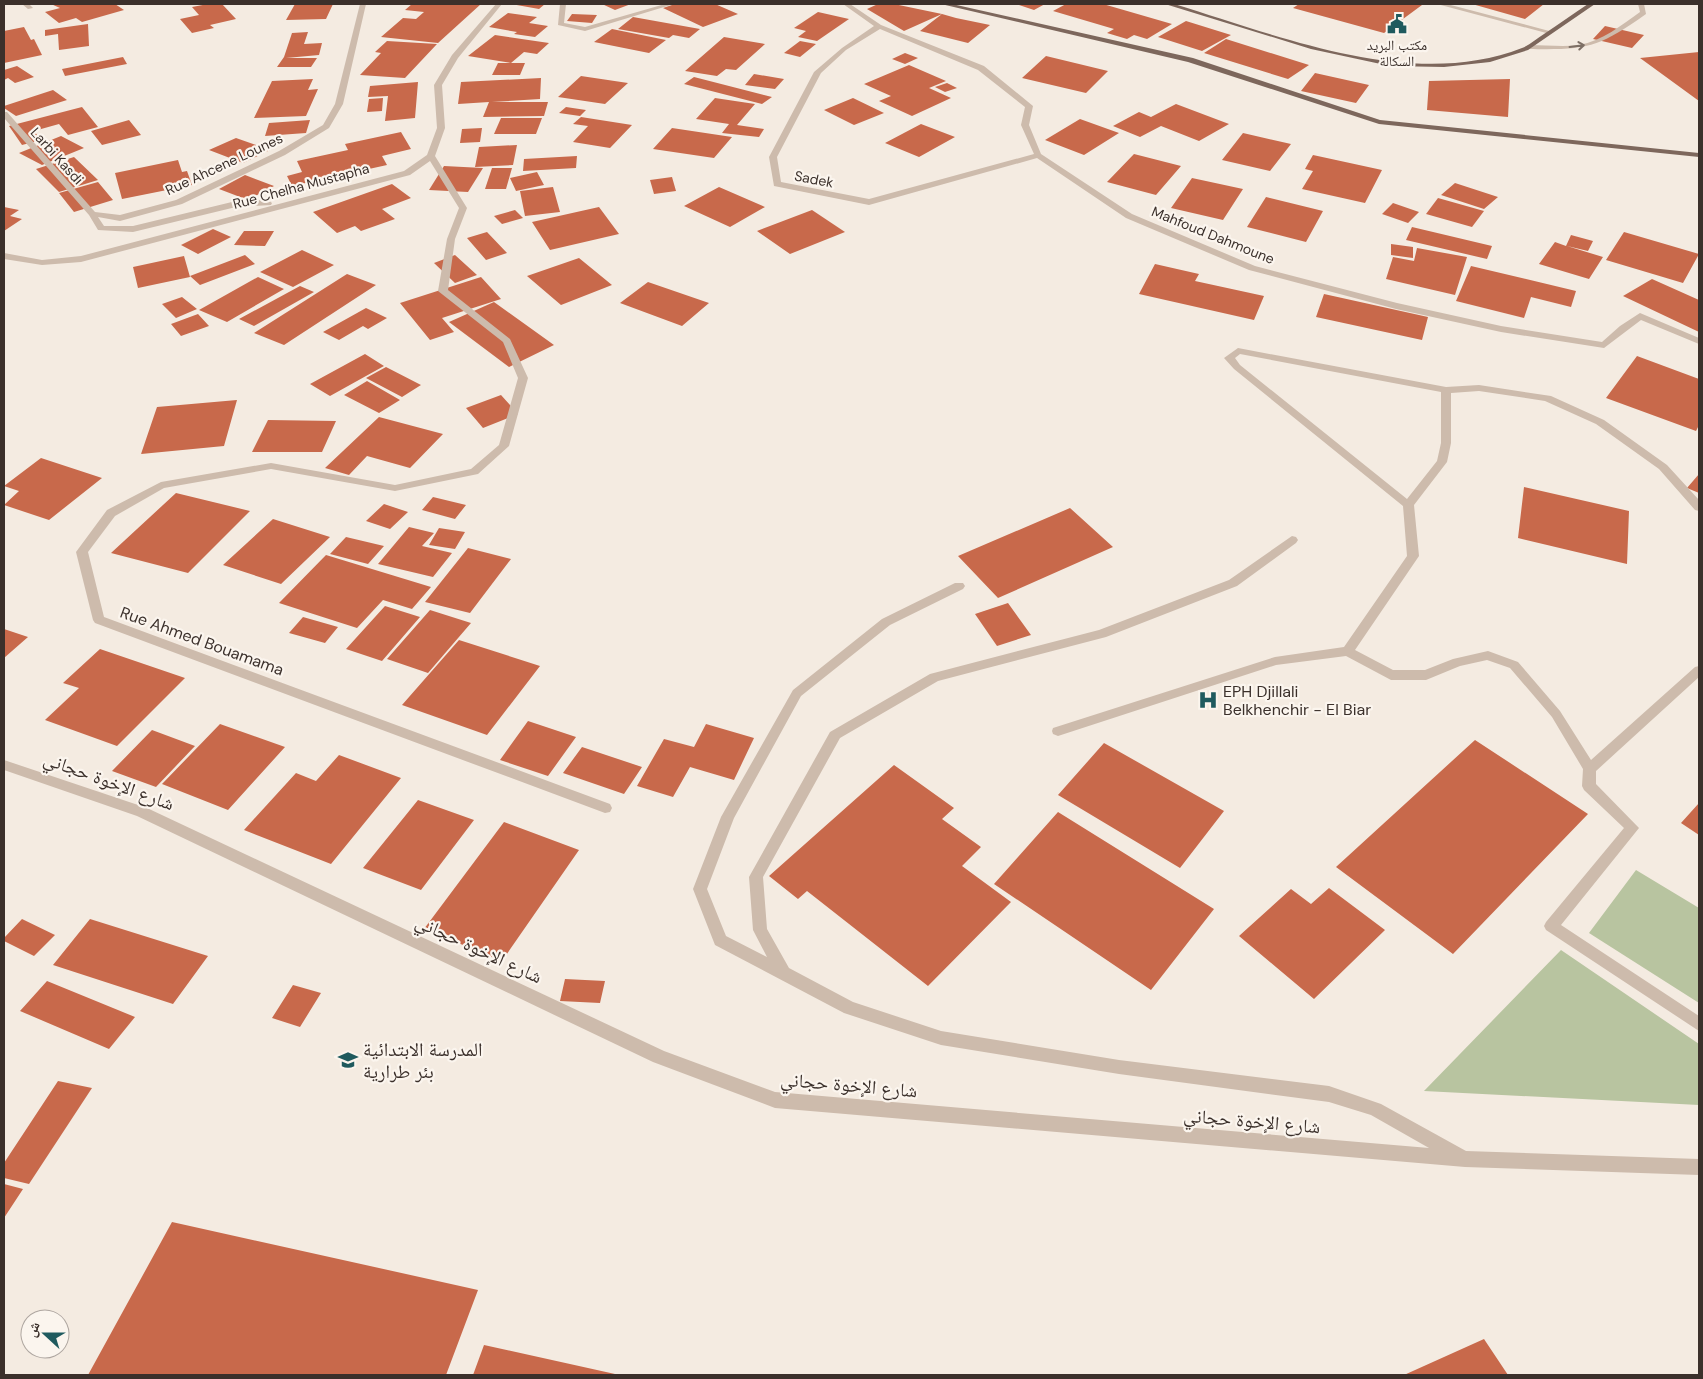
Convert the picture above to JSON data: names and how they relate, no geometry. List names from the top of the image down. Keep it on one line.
{"streets":{"street":["Larbi Kasdi","Rue Ahcene Lounes","Sadek","Rue Chelha Mustapha","Mahfoud Dahmoune","Rue Ahmed Bouamama","شارع الإخوة حجاني"]},"crossings":[["Larbi Kasdi","Rue Ahcene Lounes"],["Rue Ahcene Lounes","Rue Chelha Mustapha"],["Sadek","Mahfoud Dahmoune"],["Rue Chelha Mustapha","Rue Ahmed Bouamama"]],"places":{"public building":["مكتب البريد السكالة"],"hospital":["EPH Djillali Belkhenchir - El Biar"],"school or university":["المدرسة الابتدائية بئر طرارية"]},"north":"left"}
